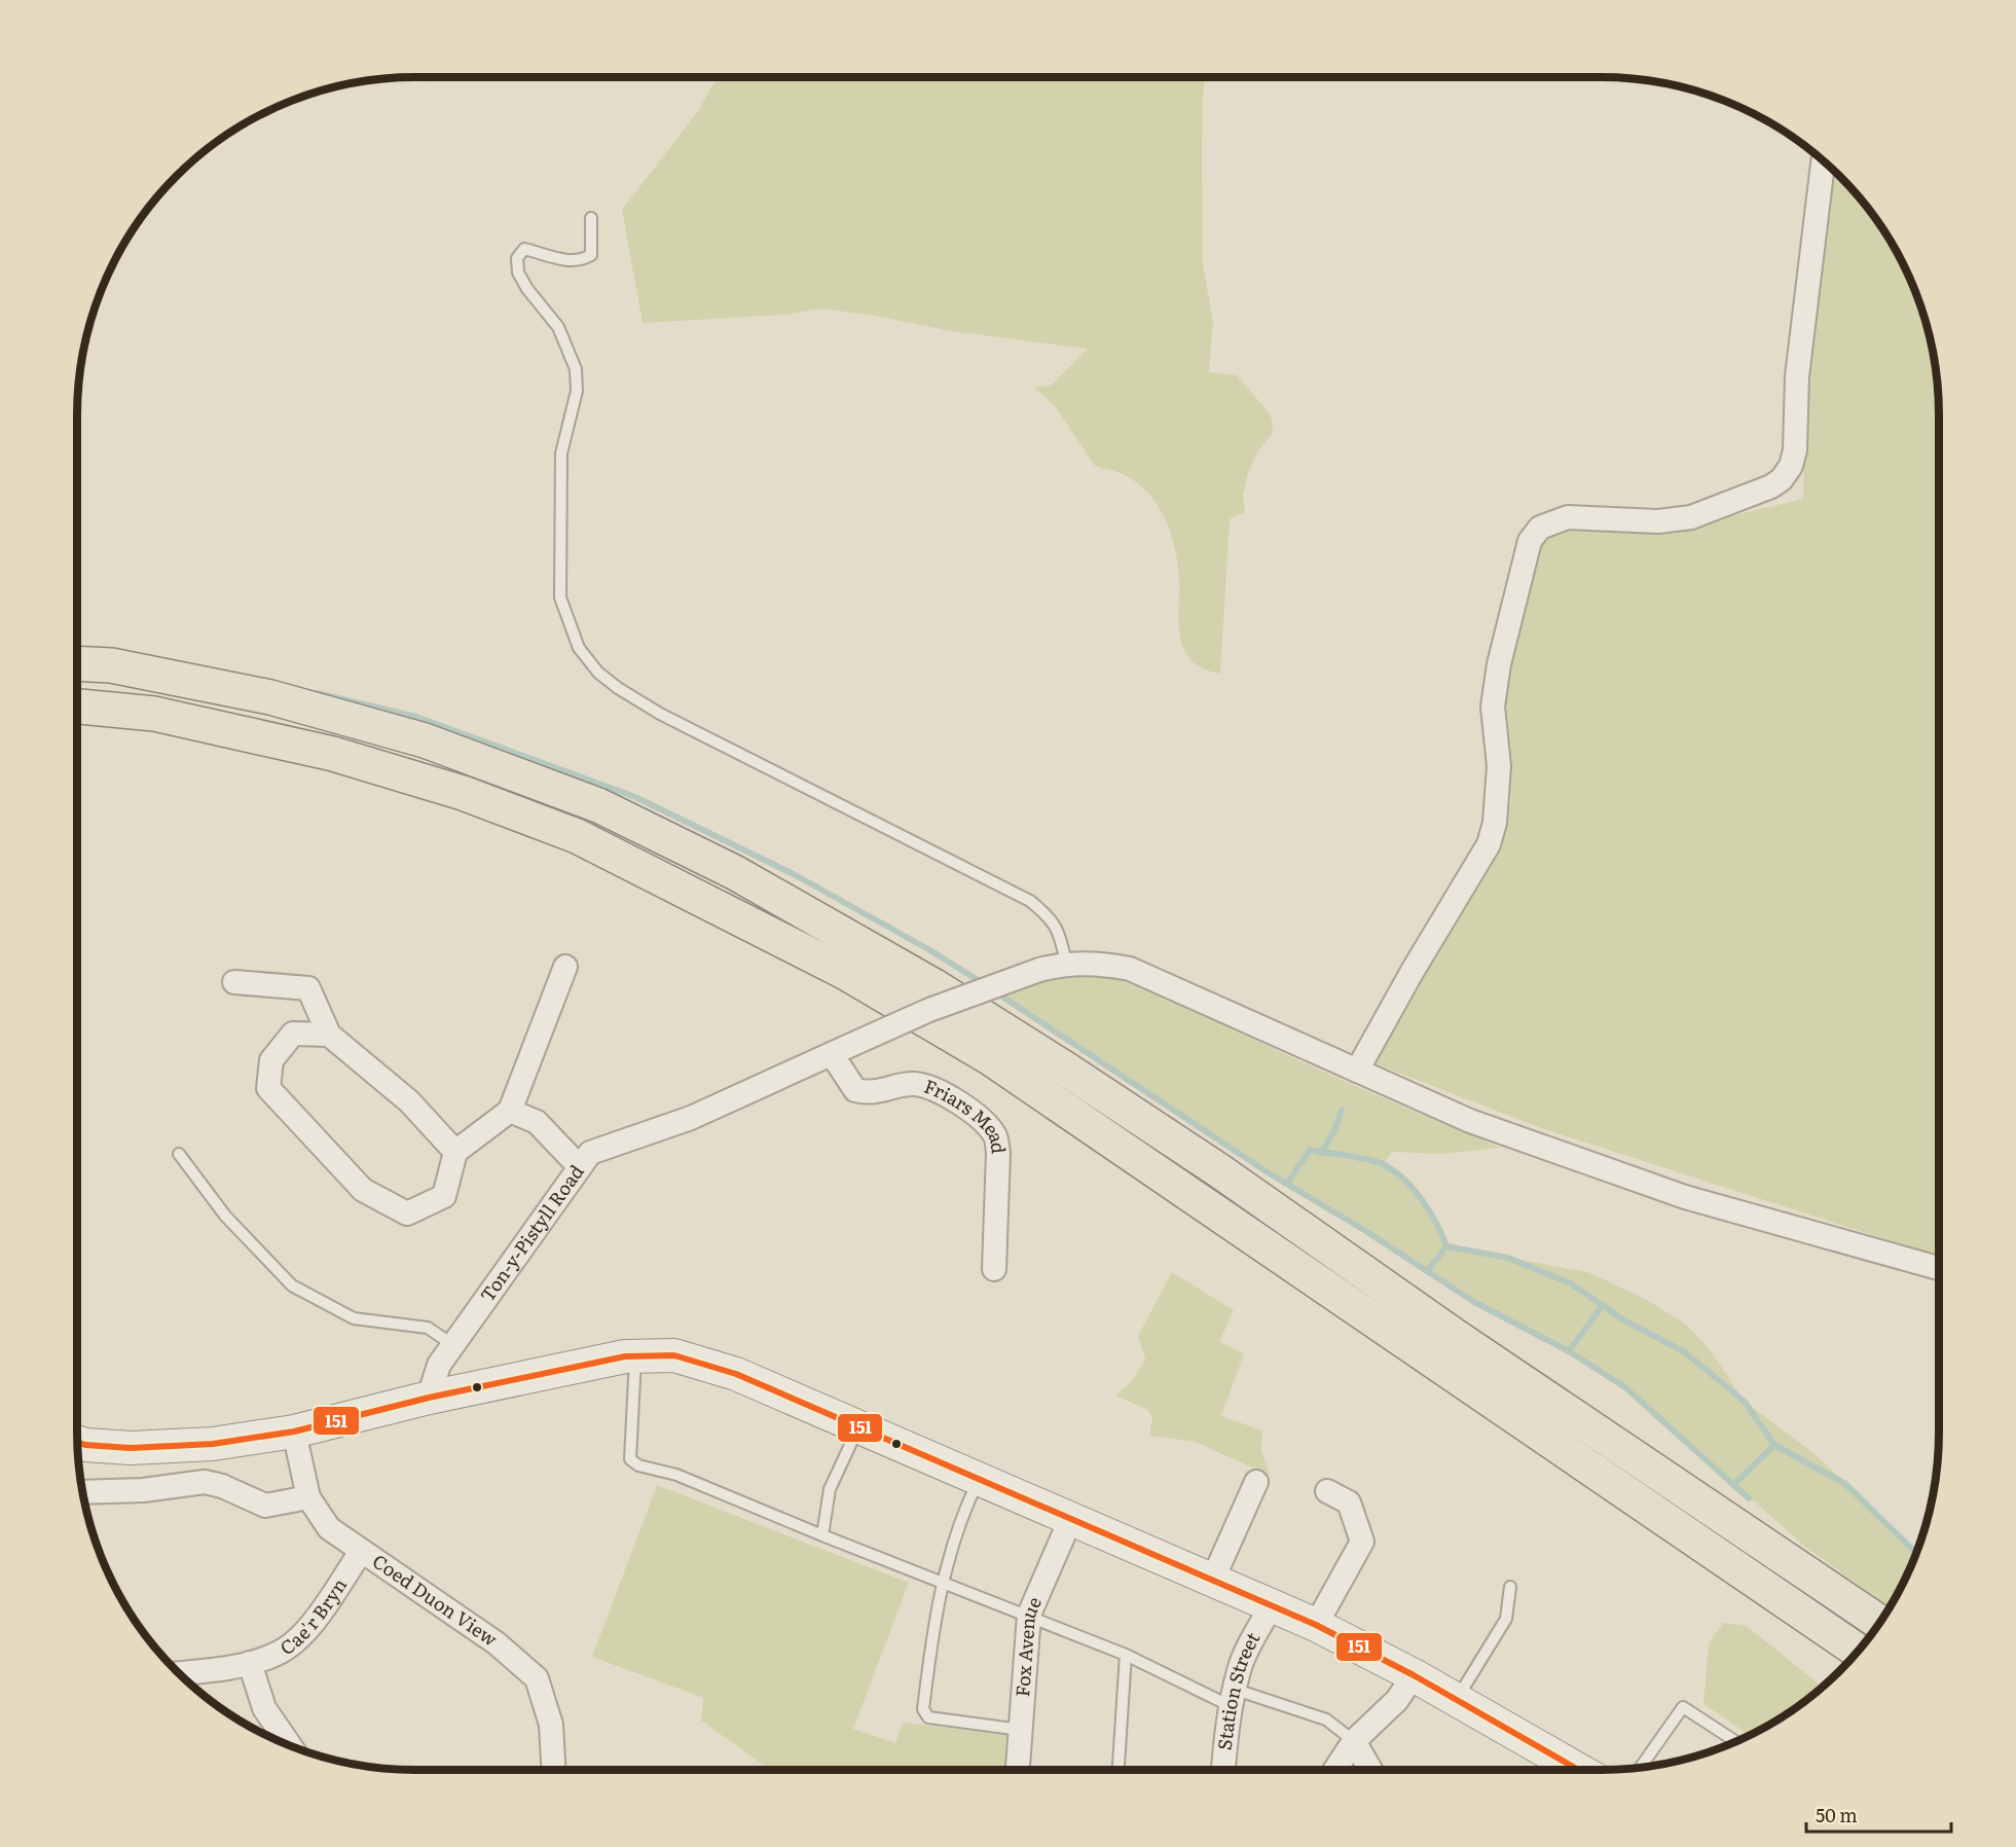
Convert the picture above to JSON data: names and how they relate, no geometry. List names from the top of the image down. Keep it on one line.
{"streets":{"street":["Friars Mead","Ton-y-Pistyll Road","Coed Duon View","Cae'r Bryn","Fox Avenue","Station Street"]},"crossings":[["Friars Mead","Ton-y-Pistyll Road"],["Coed Duon View","Cae'r Bryn"]],"lines":["transit line 151"],"scale_bar":"50 m"}
